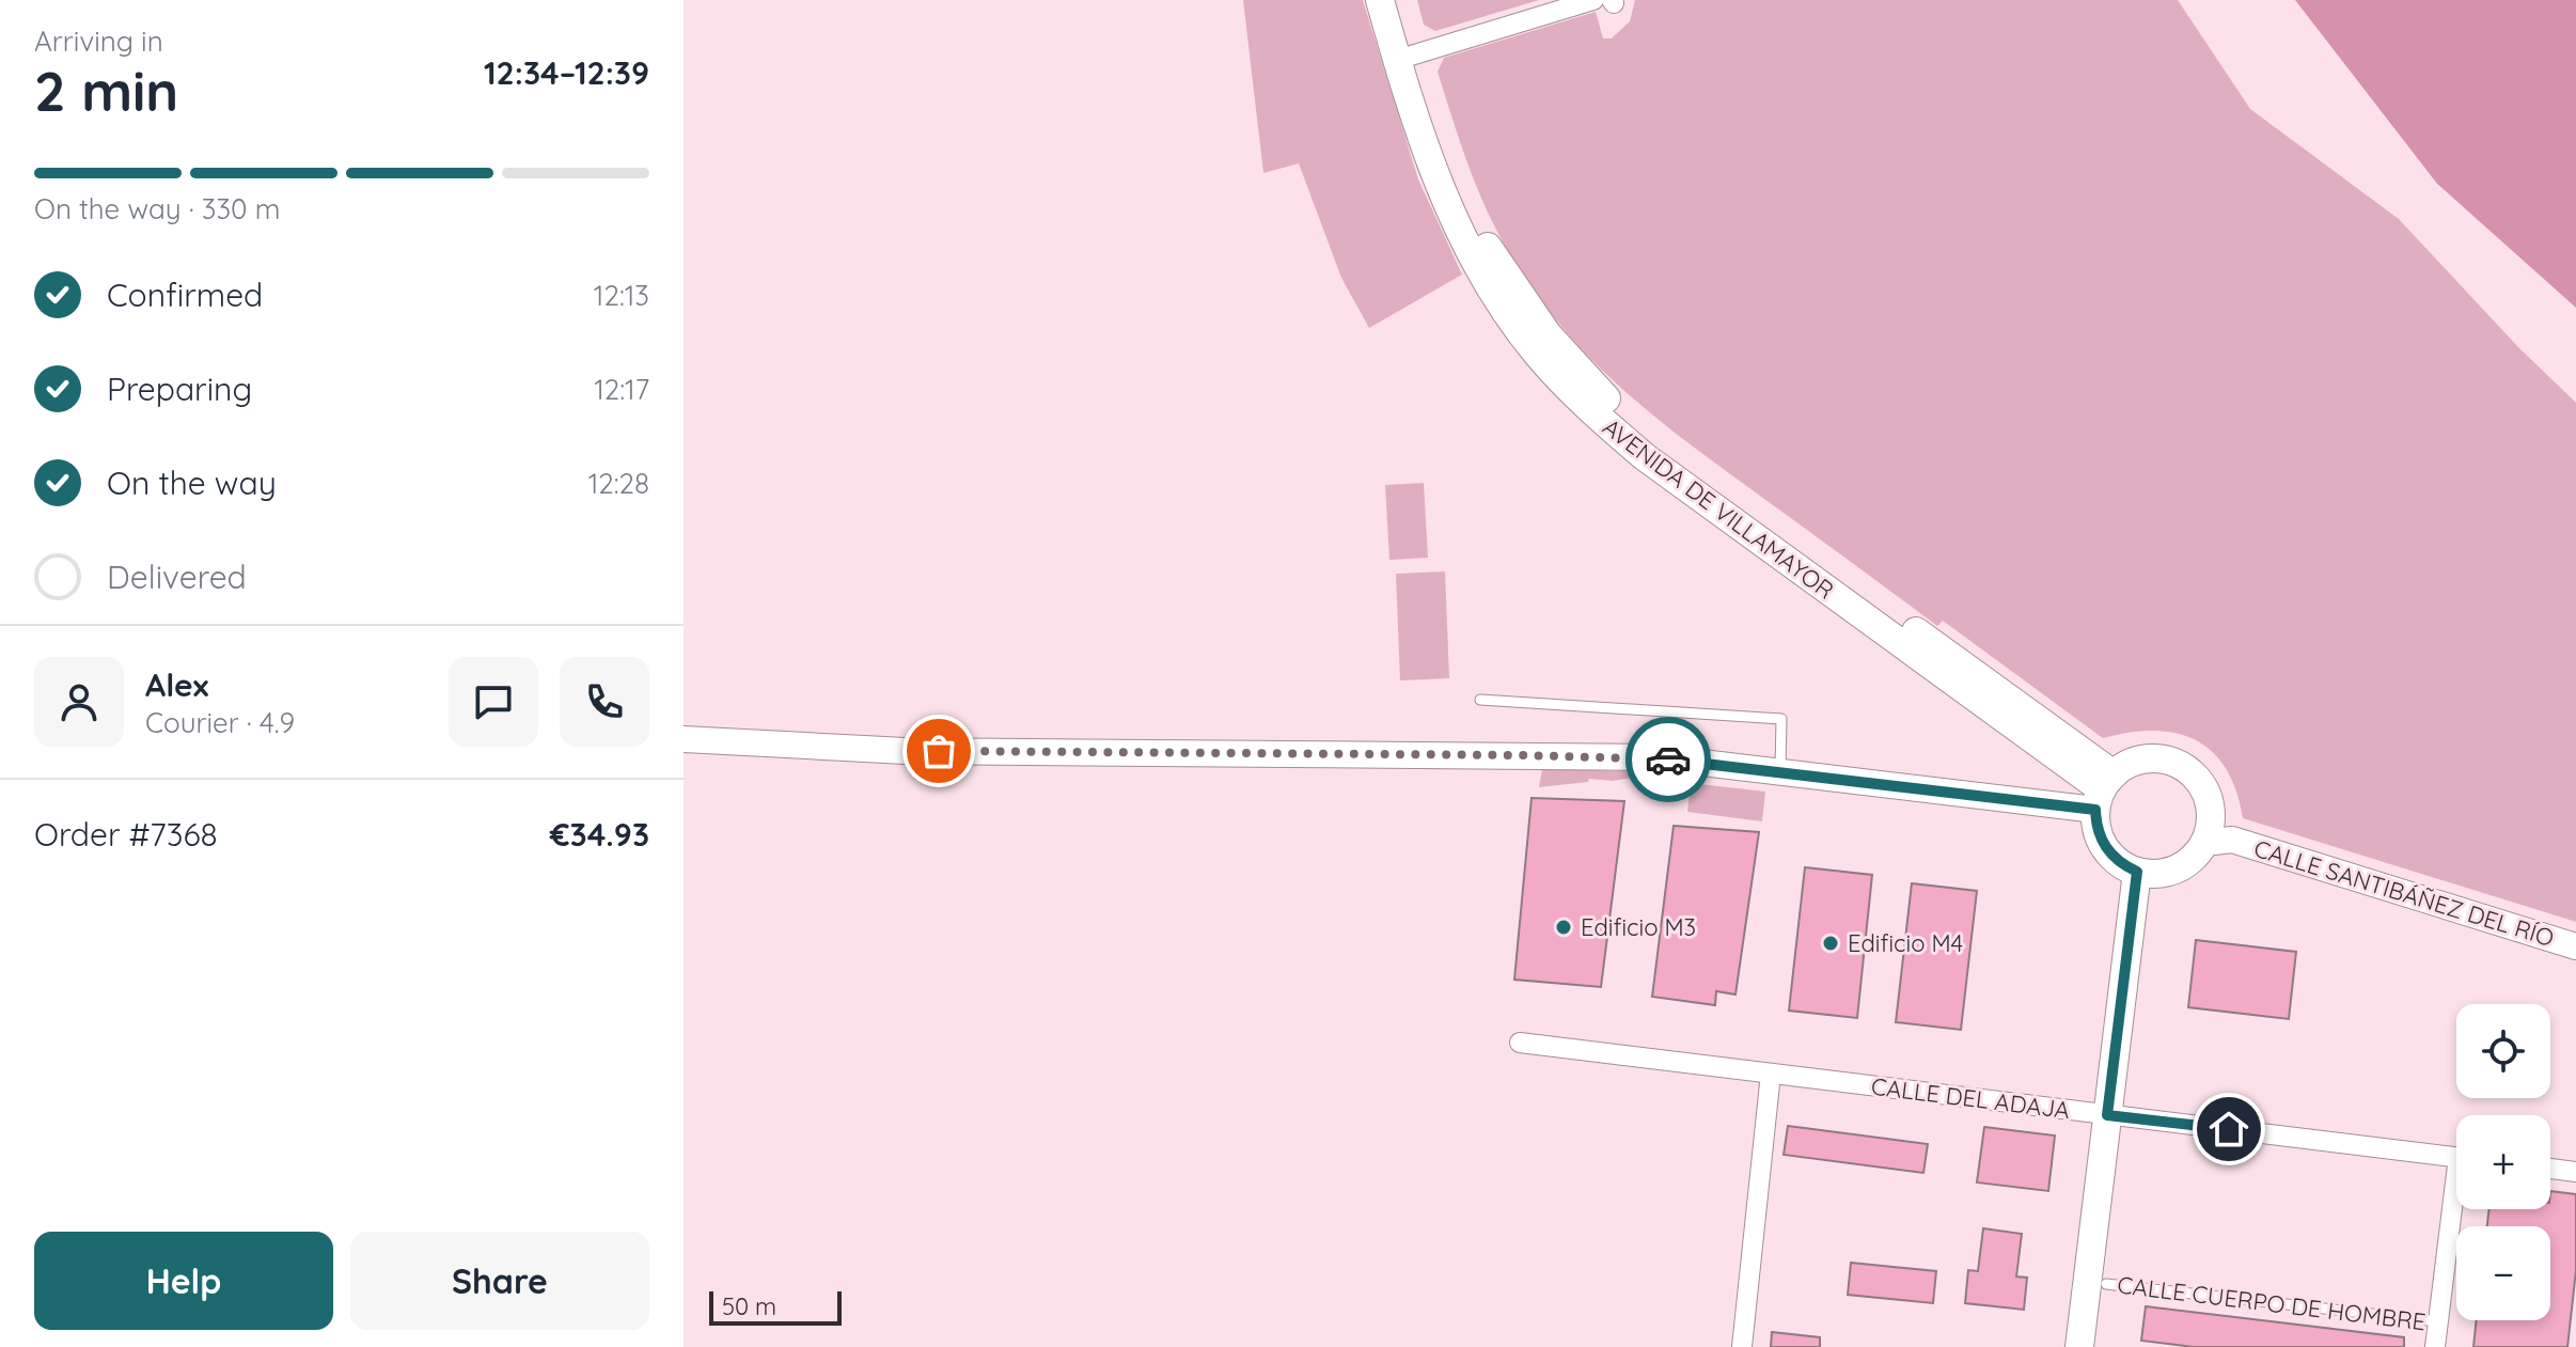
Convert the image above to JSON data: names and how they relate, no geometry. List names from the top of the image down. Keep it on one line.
{"streets":{"main road":["AVENIDA DE VILLAMAYOR"],"street":["CALLE SANTIBÁÑEZ DEL RÍO","CALLE DEL ADAJA"],"lane":["CALLE CUERPO DE HOMBRE"]},"crossings":[["AVENIDA DE VILLAMAYOR","CALLE SANTIBÁÑEZ DEL RÍO"]],"places":["Edificio M3","Edificio M4"],"scale_bar":"50 m","page":{"heading":["2 min","Arriving in","12:34–12:39"],"panel":["Alex","Courier · 4.9","Order #7368","€34.93"],"bar":"On the way · 330 m","list":[["Confirmed","12:13"],["Preparing","12:17"],["On the way","12:28"],"Delivered"],"map_buttons":["+","−"],"buttons":["Help","Share"],"scale":"50 m"}}
